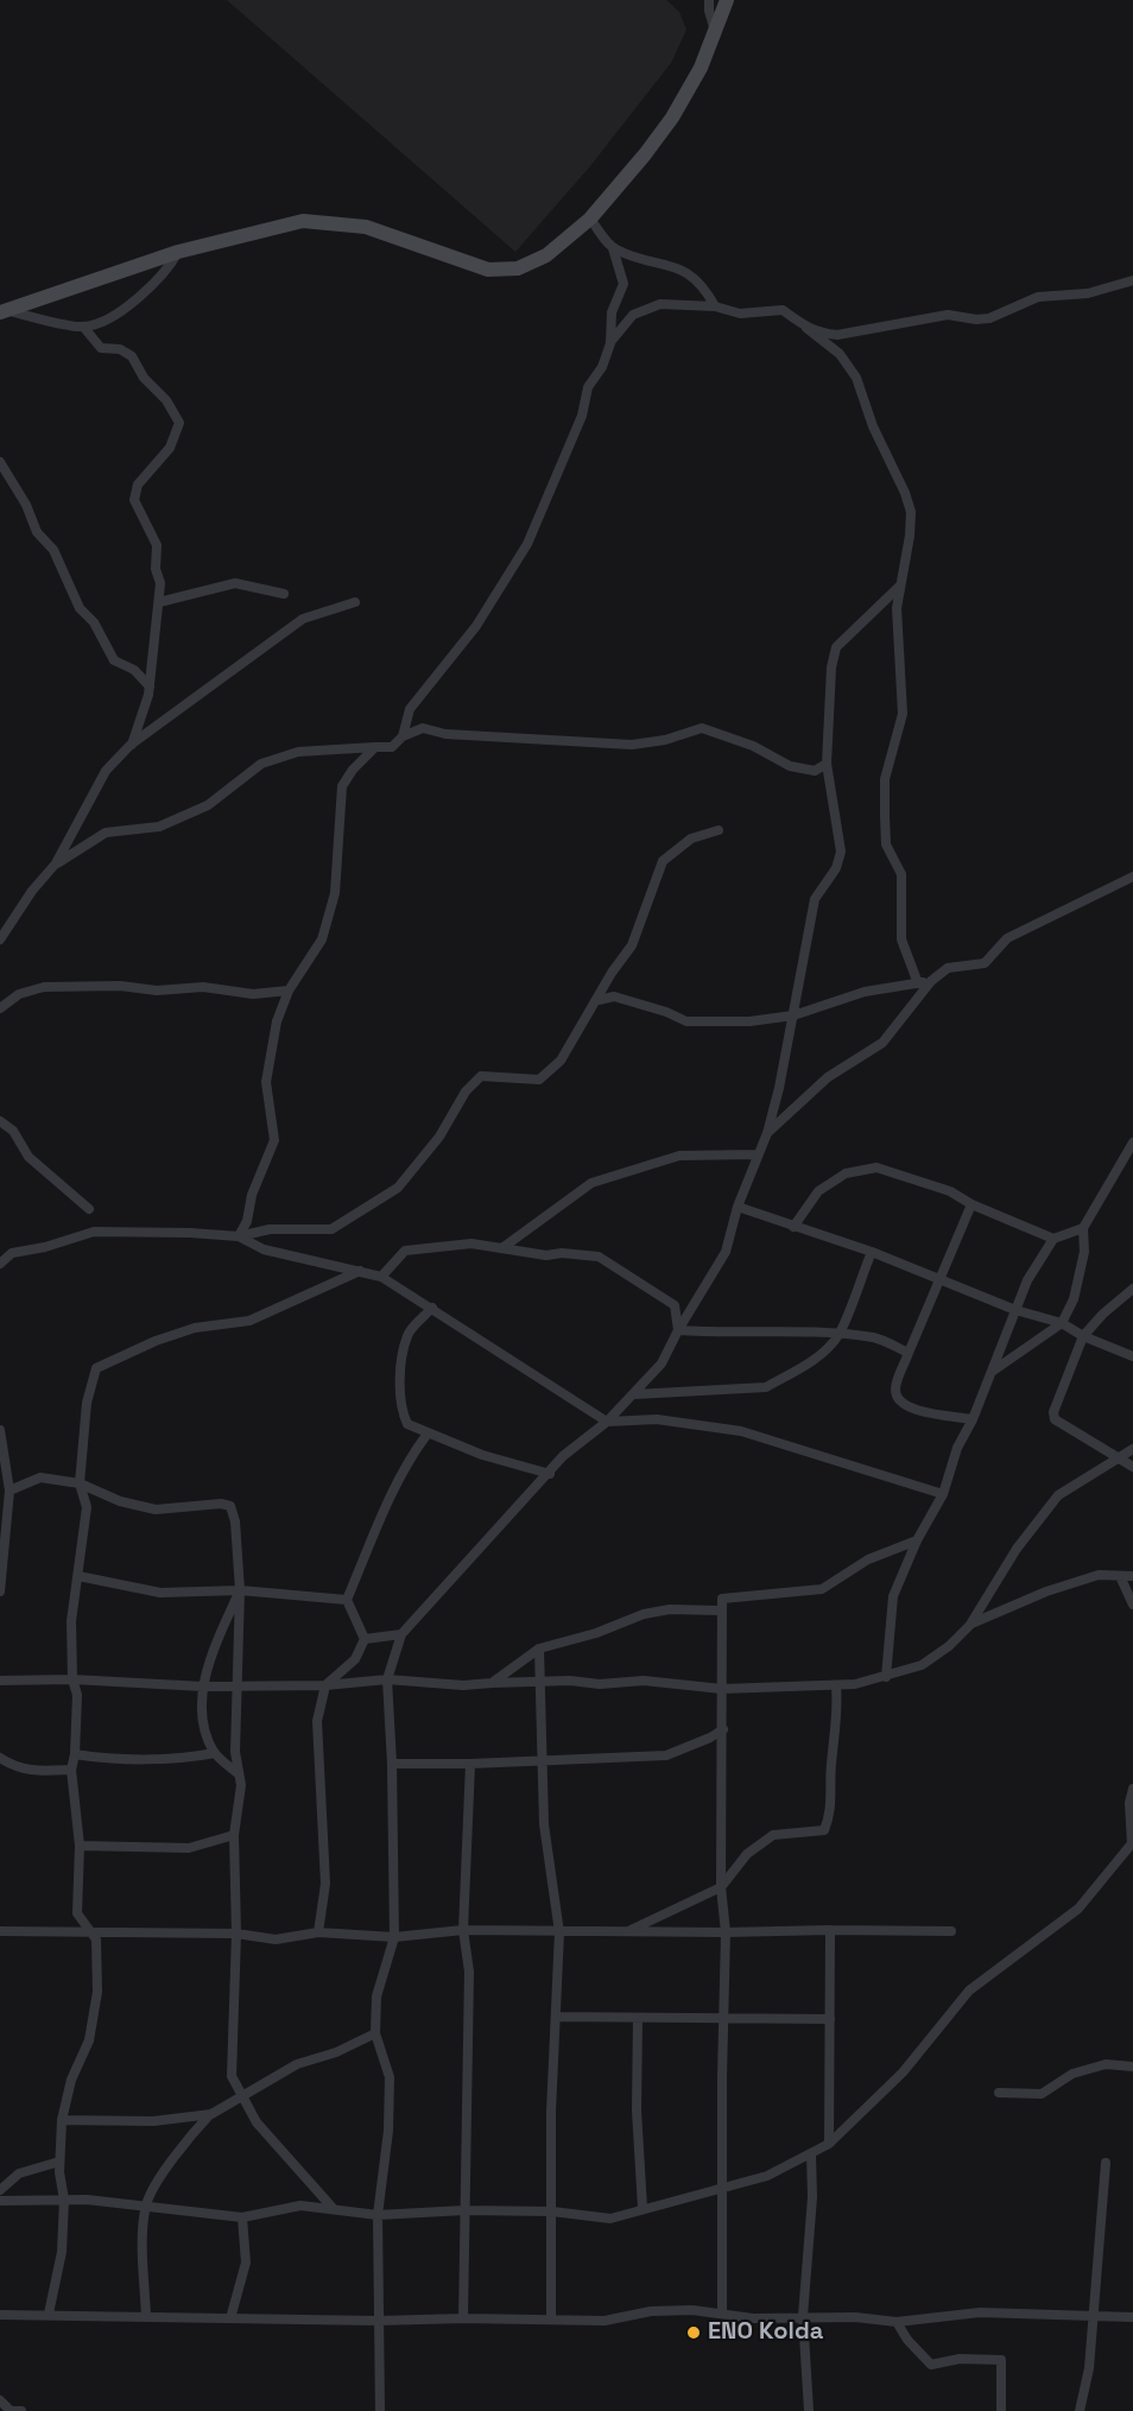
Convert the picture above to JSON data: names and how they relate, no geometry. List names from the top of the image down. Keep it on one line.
{"places":["ENO Kolda"]}
